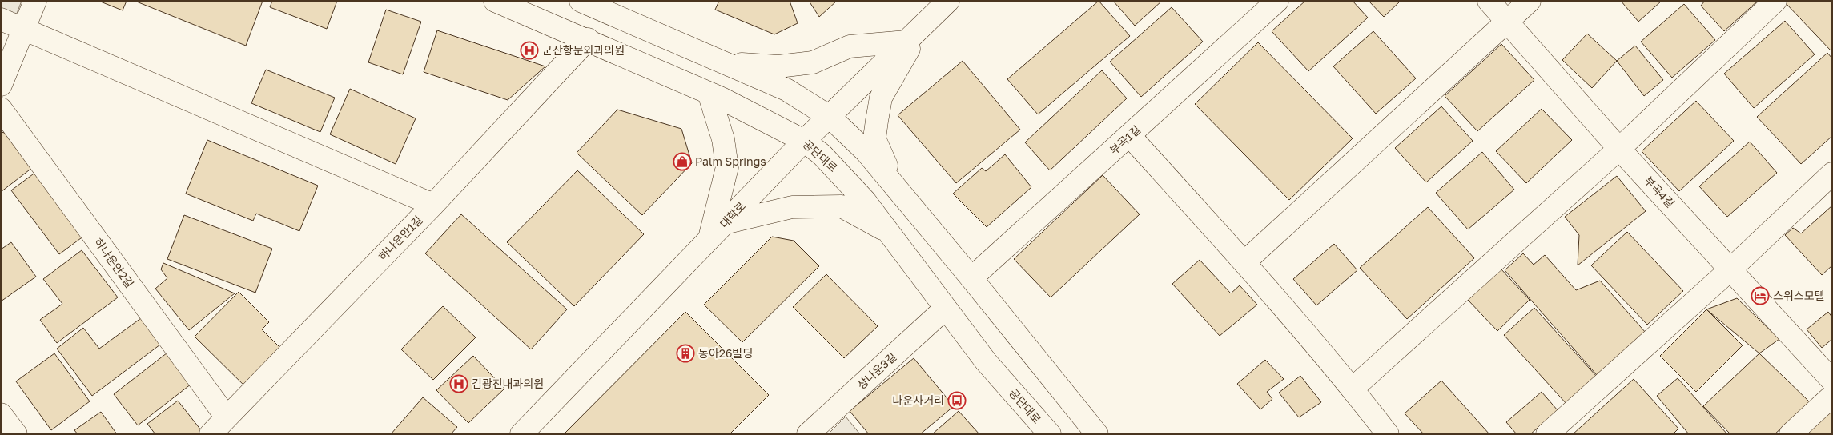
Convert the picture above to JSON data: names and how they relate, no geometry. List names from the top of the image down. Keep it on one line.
{"streets":{"street":["부곡1길","공단대로","부곡4길","대학로","하나운안1길","하나운안2길","상나운3길"]},"crossings":[["공단대로","대학로"],["공단대로","하나운안1길"],["공단대로","상나운3길"],["하나운안1길","하나운안2길"]],"places":{"hospital":["군산항문외과의원","김광진내과의원"],"shop":["Palm Springs"],"hotel":["스위스모텔"],"building":["동아26빌딩"],"bus stop":["나운사거리"]}}
